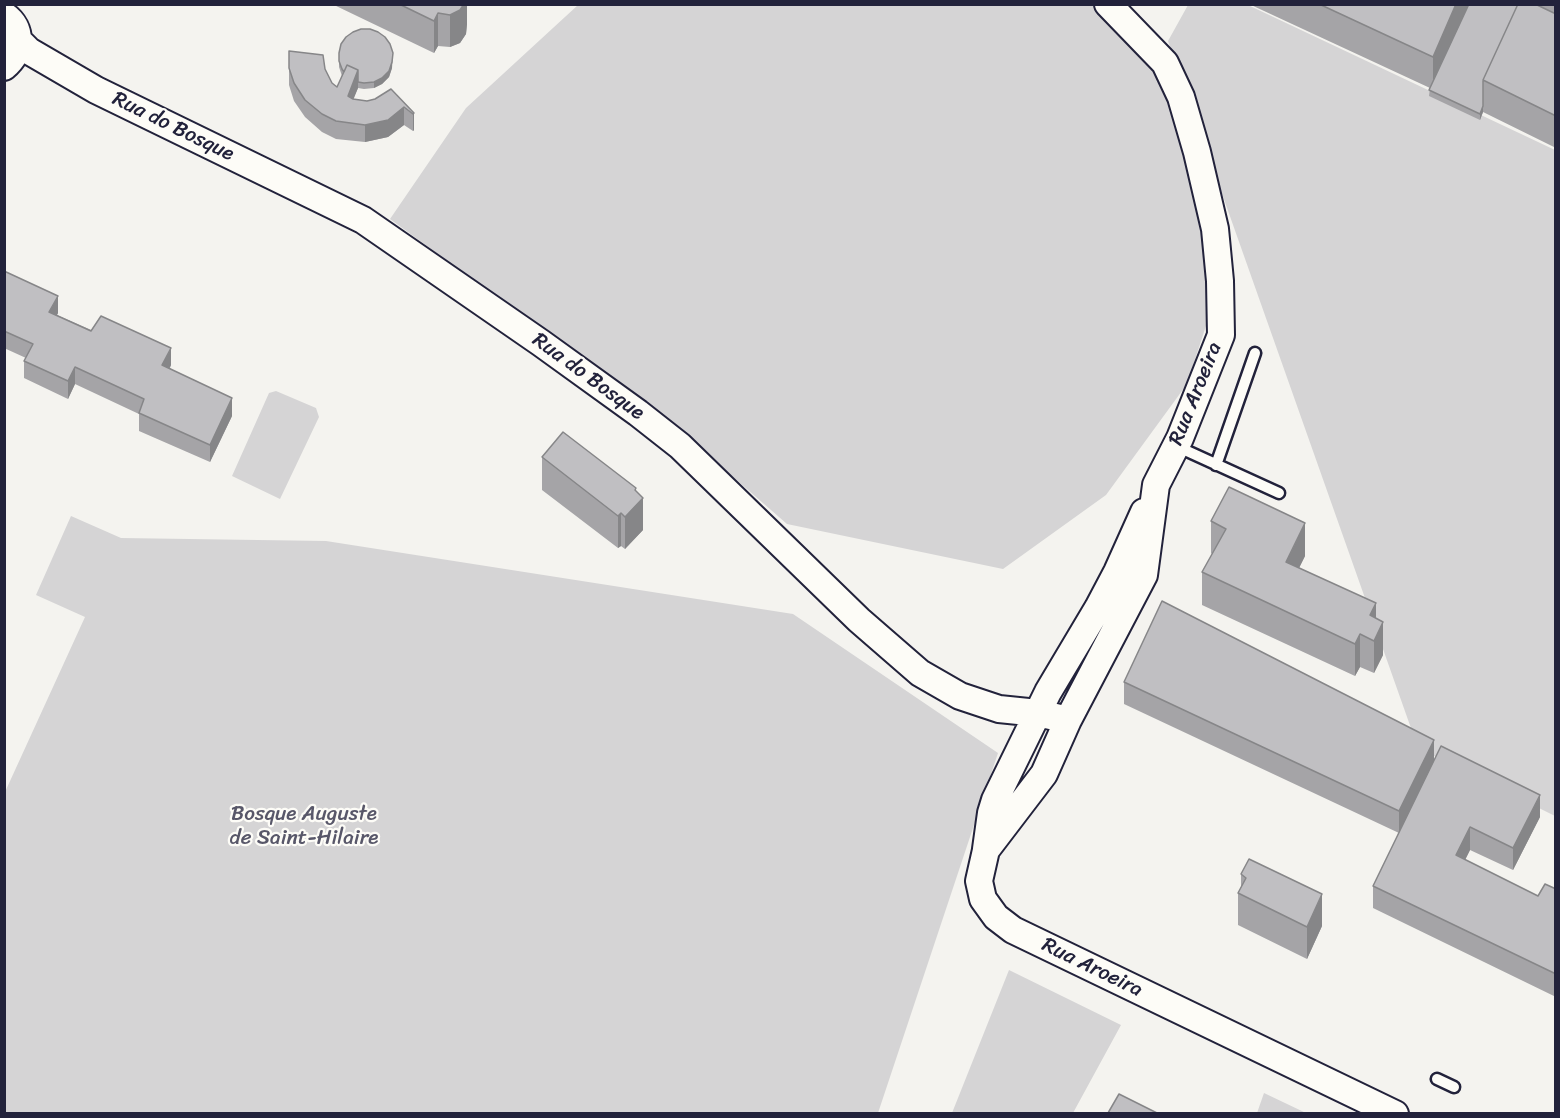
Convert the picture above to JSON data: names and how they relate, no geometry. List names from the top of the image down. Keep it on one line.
{"streets":{"street":["Rua do Bosque","Rua Aroeira"]},"parks":["Bosque Auguste de Saint-Hilaire"]}
